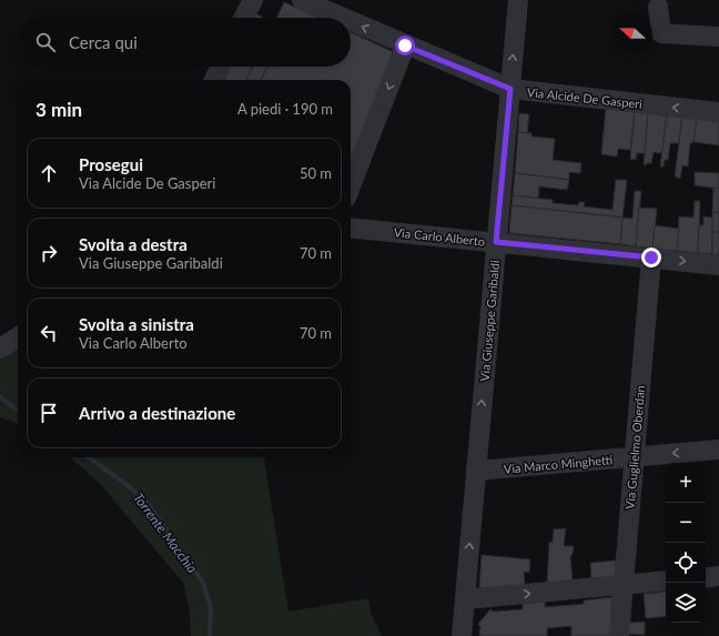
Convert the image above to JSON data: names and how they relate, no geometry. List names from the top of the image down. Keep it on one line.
{"streets":{"street":["Via Alcide De Gasperi","Via Carlo Alberto","Via Giuseppe Garibaldi","Via Guglielmo Oberdan","Via Marco Minghetti"]},"crossings":[["Via Alcide De Gasperi","Via Giuseppe Garibaldi"],["Via Carlo Alberto","Via Giuseppe Garibaldi"],["Via Carlo Alberto","Via Guglielmo Oberdan"],["Via Giuseppe Garibaldi","Via Marco Minghetti"],["Via Guglielmo Oberdan","Via Marco Minghetti"]],"one_way":["Via Alcide De Gasperi","Via Giuseppe Garibaldi"],"water":["Torrente Macchia"],"north":"left","page":{"search":"Cerca qui","heading":["3 min","A piedi · 190 m"],"list":[["Prosegui","Via Alcide De Gasperi","50 m"],["Svolta a destra","Via Giuseppe Garibaldi","70 m"],["Svolta a sinistra","Via Carlo Alberto","70 m"],"Arrivo a destinazione"],"map_buttons":["+","−"]}}
